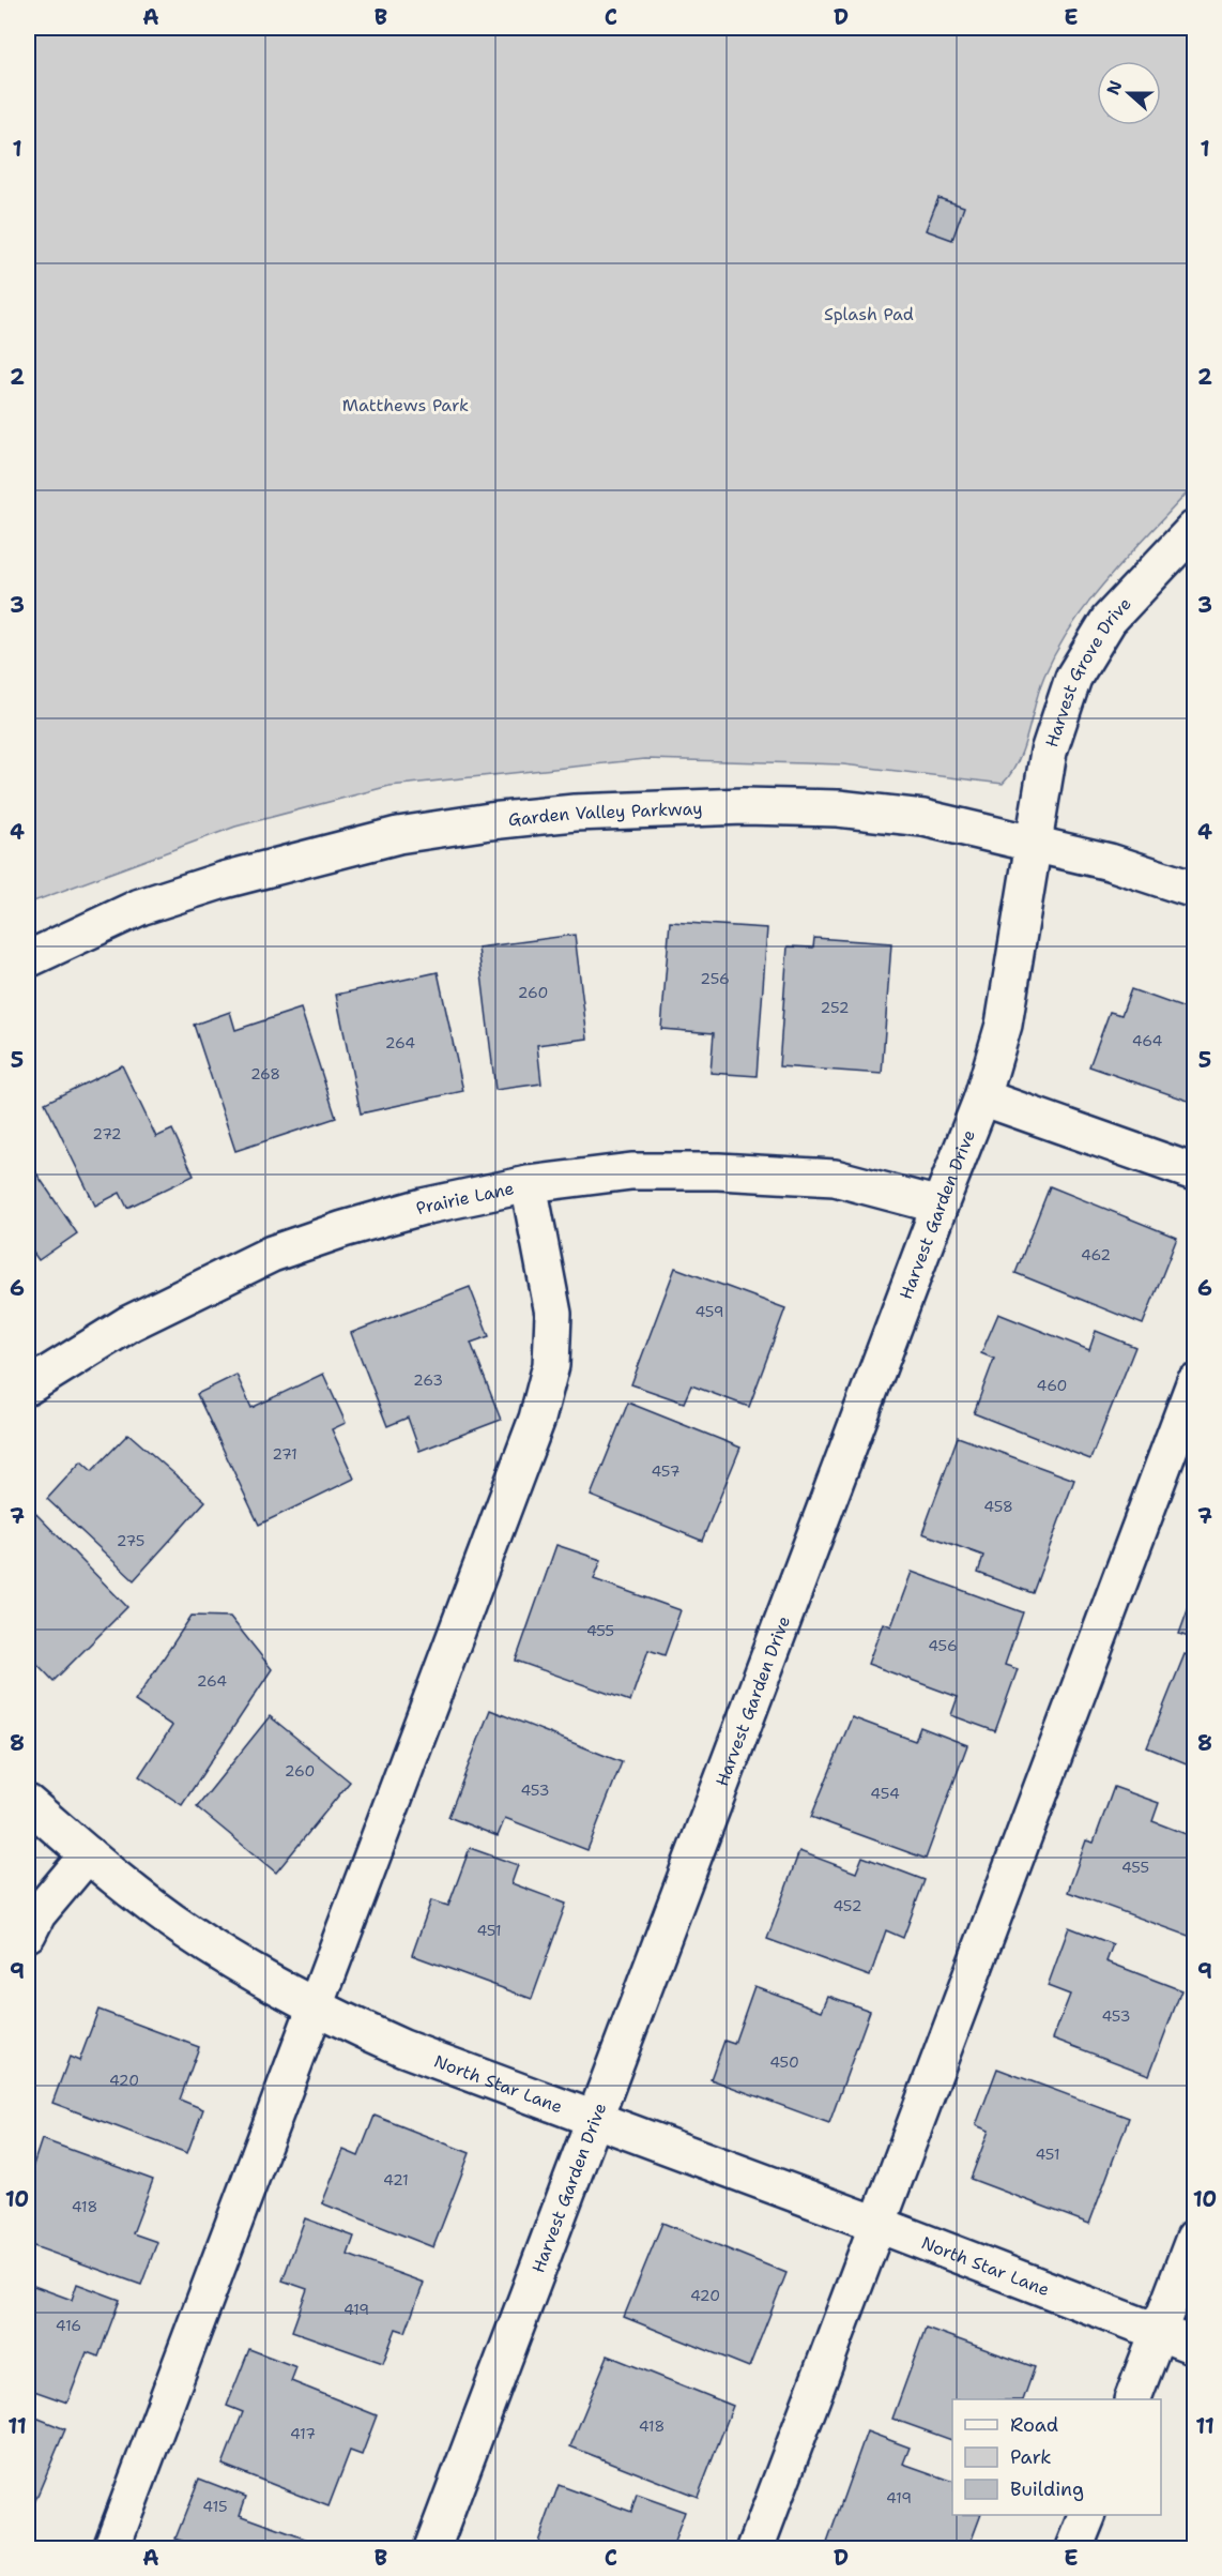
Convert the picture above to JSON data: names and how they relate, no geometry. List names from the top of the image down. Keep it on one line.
{"streets":{"street":["Harvest Grove Drive","Garden Valley Parkway","Prairie Lane","Harvest Garden Drive","North Star Lane"]},"crossings":[["Harvest Grove Drive","Garden Valley Parkway"],["Harvest Grove Drive","Harvest Garden Drive"],["Garden Valley Parkway","Harvest Garden Drive"],["Prairie Lane","Harvest Garden Drive"],["Harvest Garden Drive","North Star Lane"]],"parks":["Splash Pad","Matthews Park"],"house_numbers":["256","260","252","464","264","268","272","462","459","263","460","271","457","458","275","455","456","264","260","453","454","455","452","451","453","450","420","451","421","418","420","419","416","418","417","419","415"],"legend":["Road","Park","Building"],"north":"left","grid":{"columns":["A","B","C","D","E"],"rows":["1","2","3","4","5","6","7","8","9","10","11"]}}
